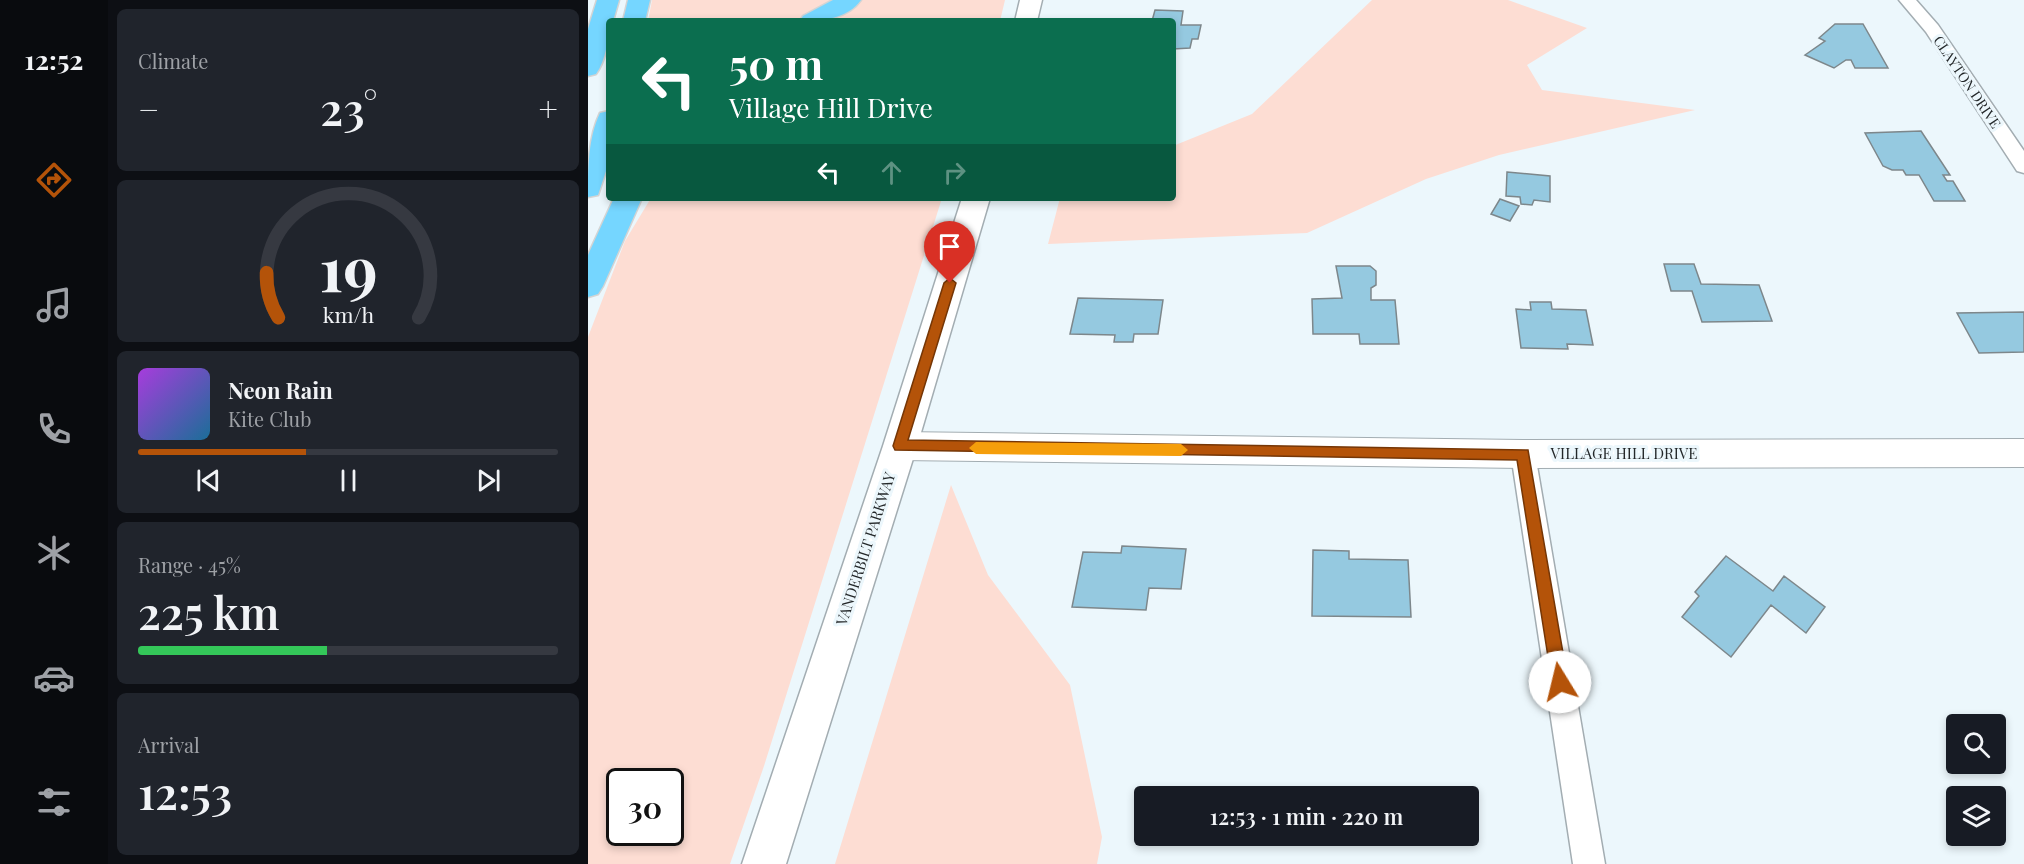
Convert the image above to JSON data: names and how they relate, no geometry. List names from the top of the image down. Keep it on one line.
{"streets":{"main road":["VANDERBILT PARKWAY"],"street":["CLAYTON DRIVE","VILLAGE HILL DRIVE"]},"crossings":[["VILLAGE HILL DRIVE","VANDERBILT PARKWAY"]],"page":{"tabs":"12:52","tile":["Climate",["Range · 45%","225 km"],["Arrival","12:53"]],"turn":["50 m","Village Hill Drive"],"heat":["−","23°","+"],"song":["Neon Rain","Kite Club"],"limit":"30","trip":"12:53 · 1 min · 220 m","gauge":["19","km/h"]}}
